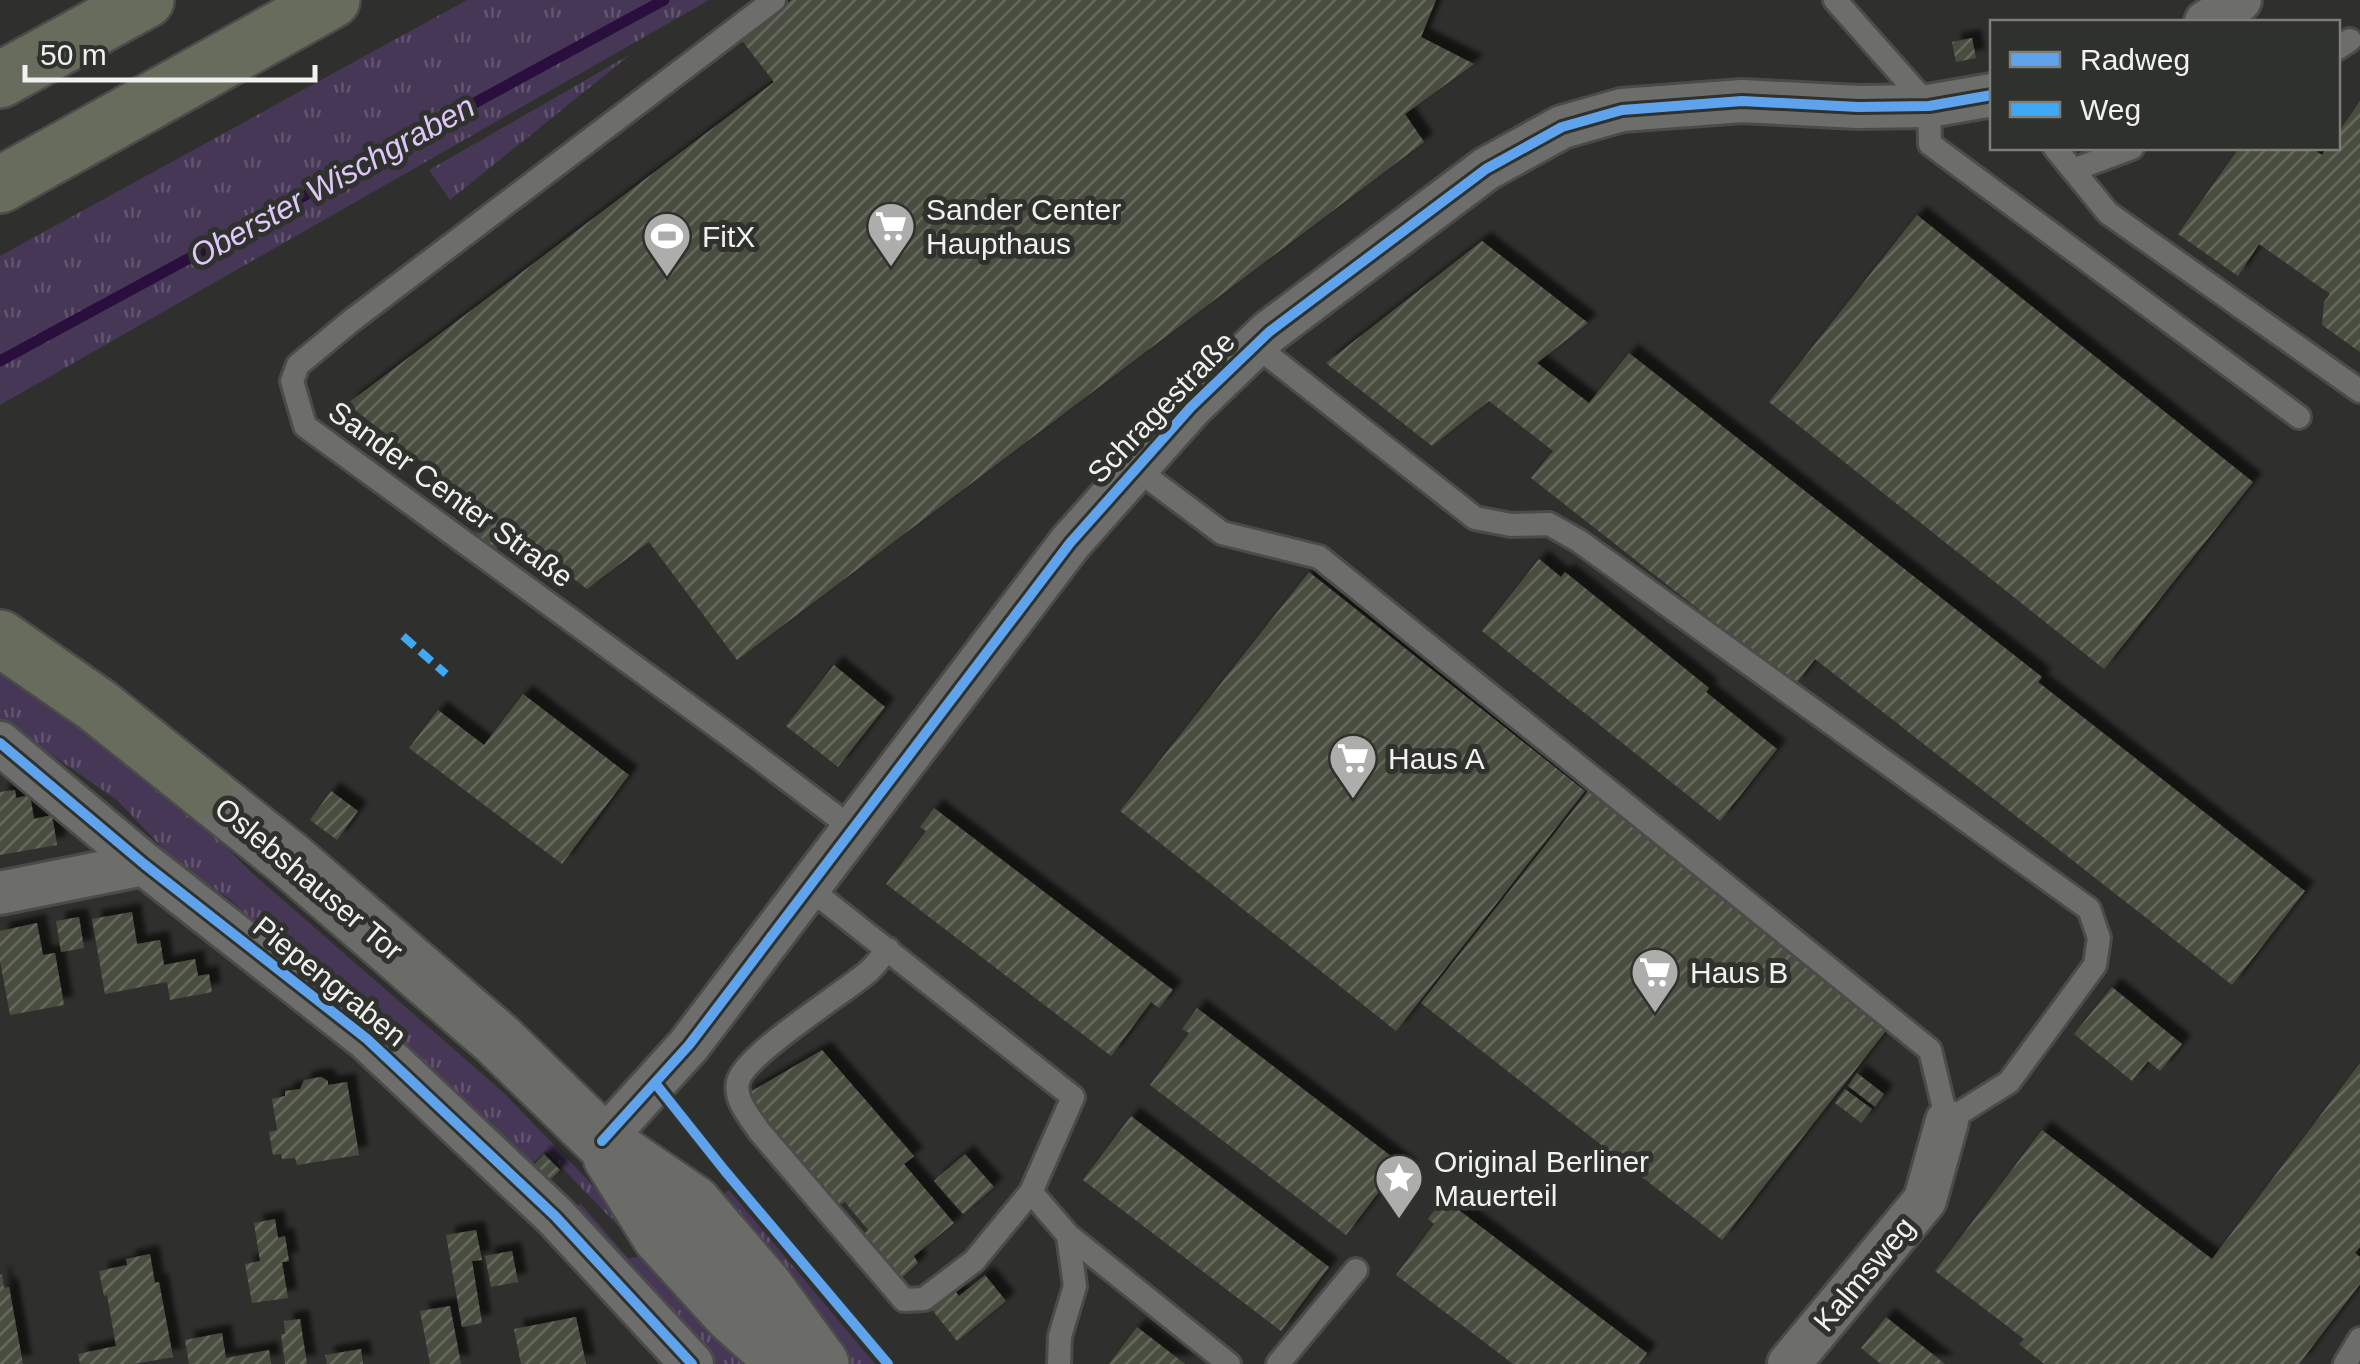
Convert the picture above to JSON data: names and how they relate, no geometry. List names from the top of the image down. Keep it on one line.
{"streets":{"highway":["Oslebshauser Tor"],"street":["Schragestraße","Piepengraben","Kalmsweg"],"lane":["Sander Center Straße"]},"crossings":[["Schragestraße","Sander Center Straße"],["Schragestraße","Oslebshauser Tor"]],"water":["Oberster Wischgraben"],"places":{"supermarket":["Sander Center Haupthaus","Haus A","Haus B"],"sports":["FitX"],"place":["Original Berliner Mauerteil"]},"legend":["Radweg","Weg"],"scale_bar":"50 m"}
